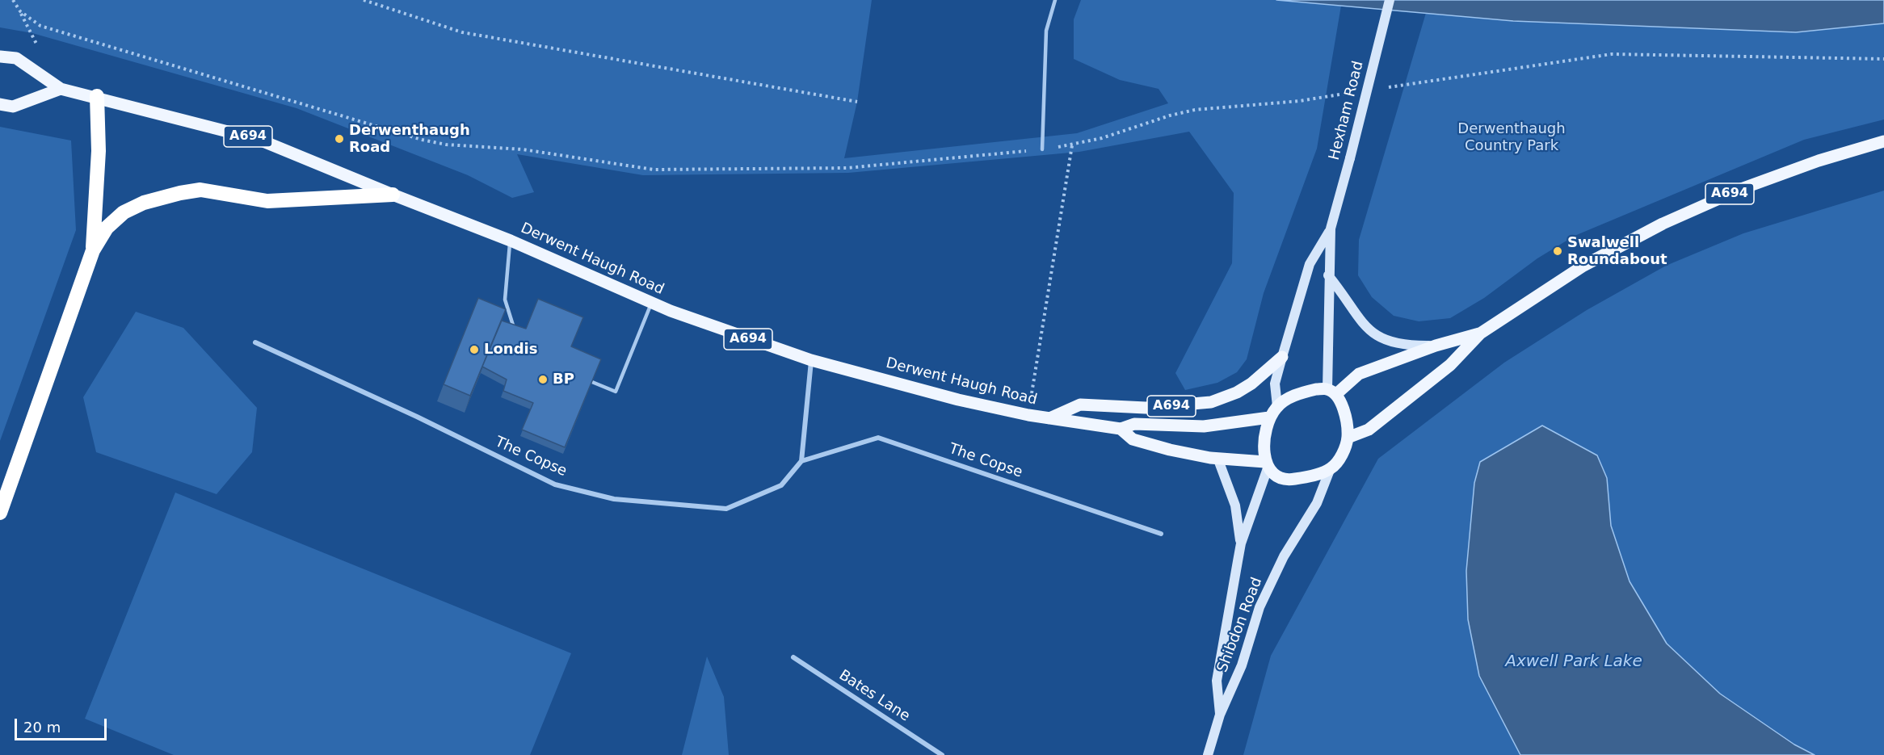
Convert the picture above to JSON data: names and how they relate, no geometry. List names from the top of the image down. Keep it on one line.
{"streets":{"main road":["Hexham Road","A694","Derwent Haugh Road","Shibdon Road"],"street":["The Copse","Bates Lane"]},"crossings":[["Hexham Road","A694"],["Hexham Road","Derwent Haugh Road"],["Hexham Road","Shibdon Road"],["A694","Derwent Haugh Road"],["A694","Shibdon Road"],["Derwent Haugh Road","Shibdon Road"]],"water":["Axwell Park Lake"],"parks":["Derwenthaugh Country Park"],"places":["Derwenthaugh Road","Swalwell Roundabout","Londis","BP"],"scale_bar":"20 m"}
